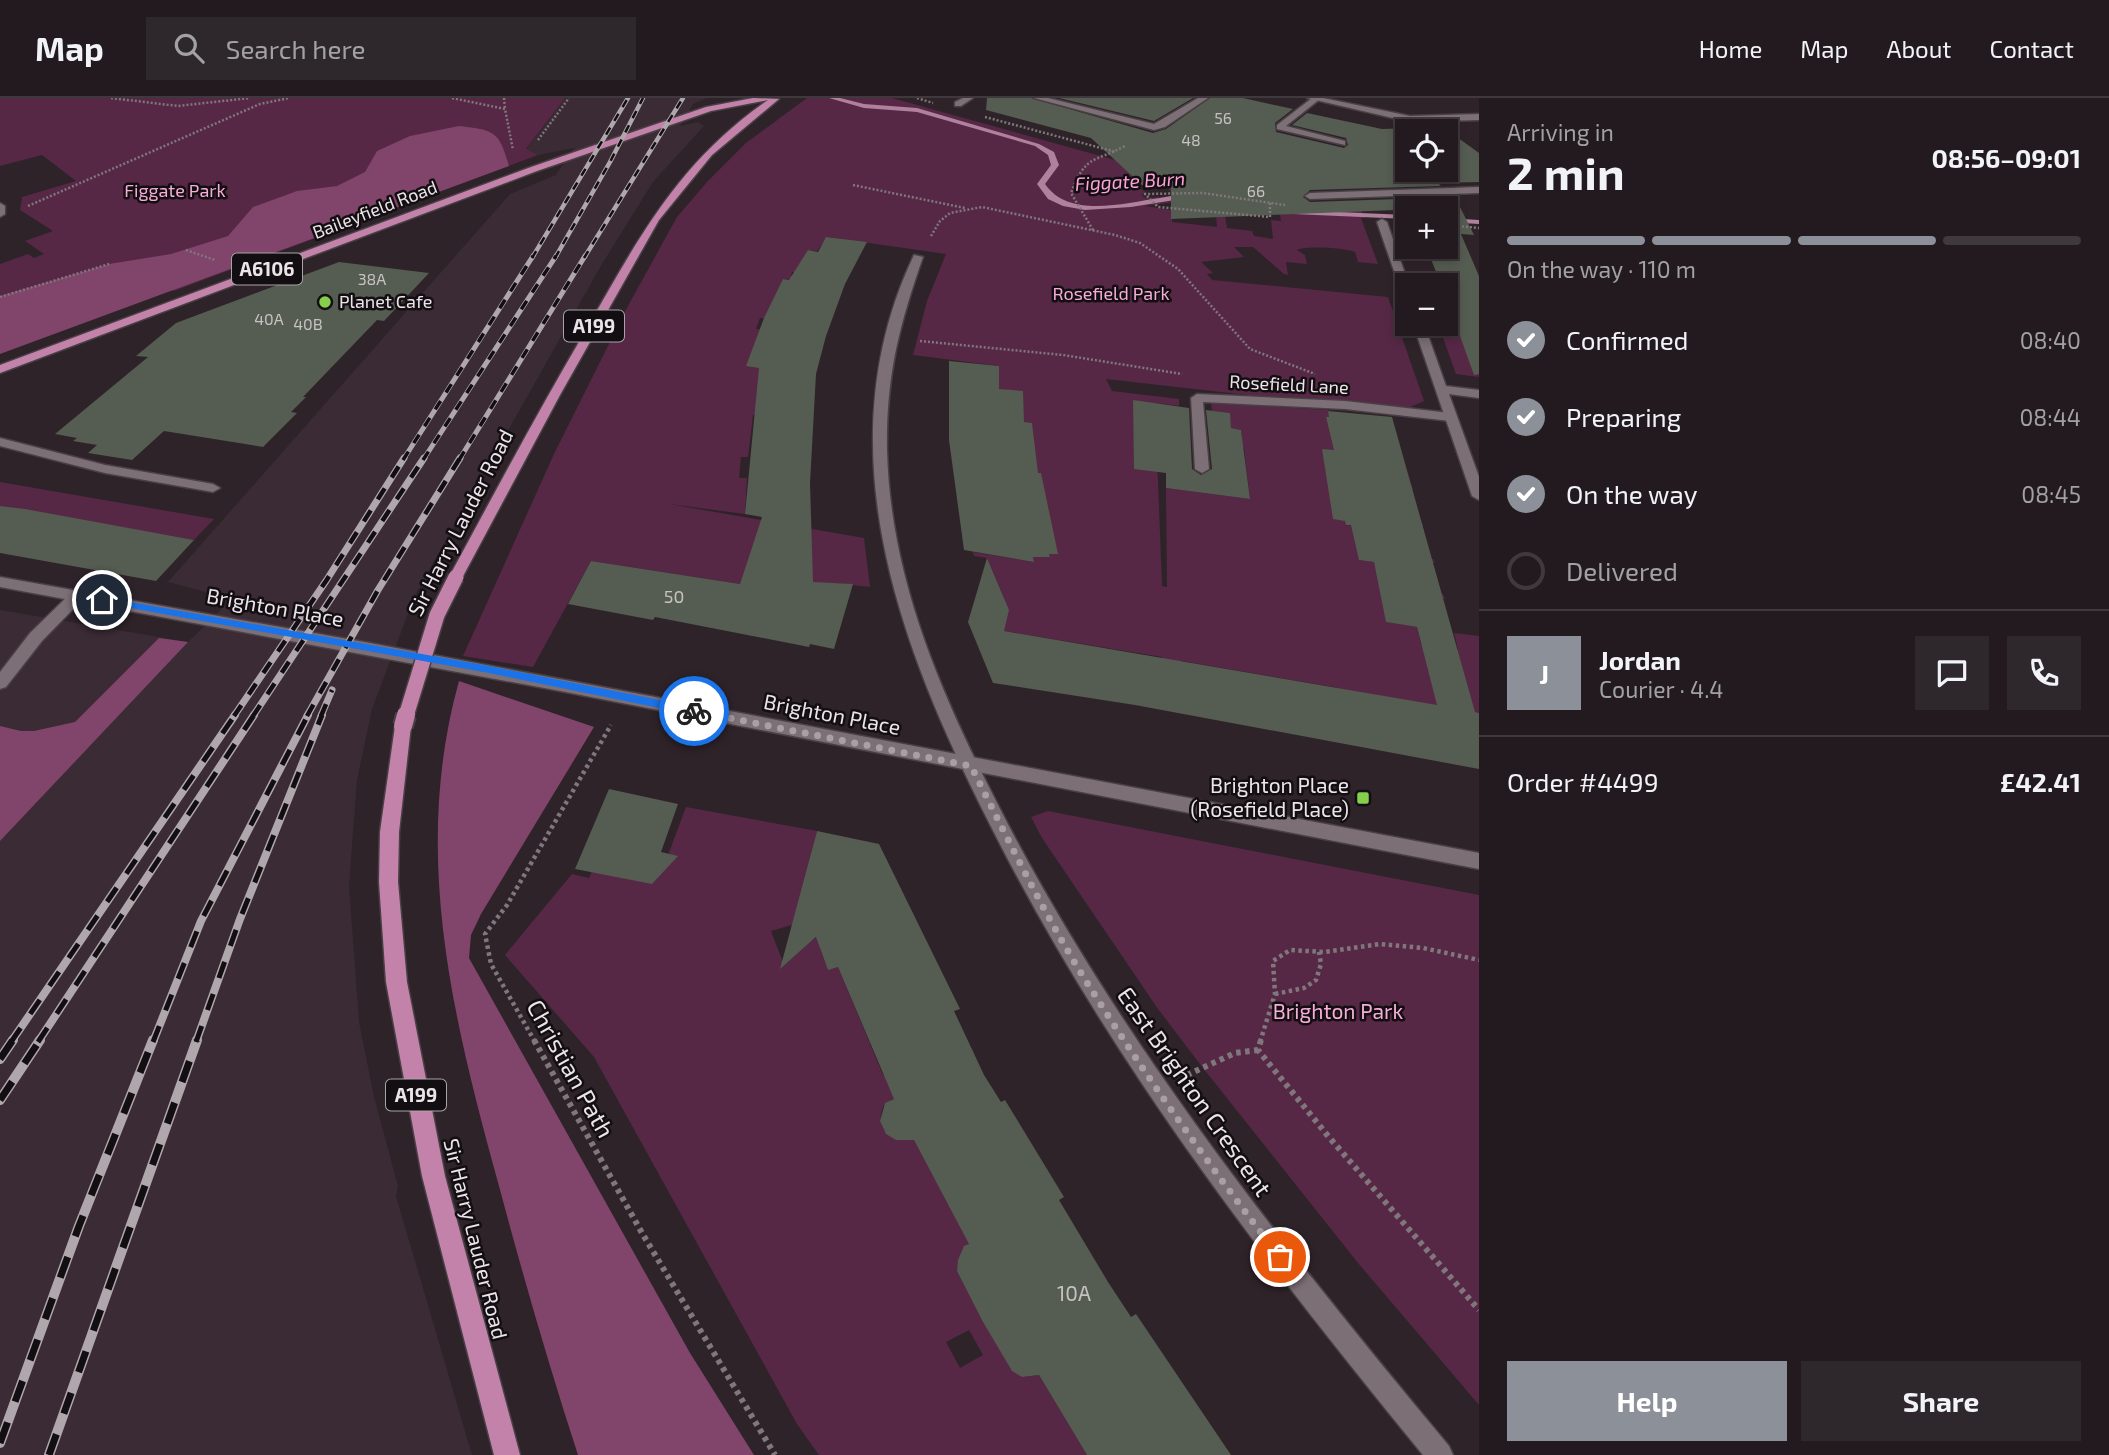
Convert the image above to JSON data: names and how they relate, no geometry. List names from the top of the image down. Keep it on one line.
{"streets":{"main road":["Baileyfield Road","A6106","A199","Sir Harry Lauder Road"],"street":["Rosefield Lane","Brighton Place","East Brighton Crescent"],"path":["Christian Path"]},"crossings":[["Brighton Place","Christian Path"],["Brighton Place","East Brighton Crescent"]],"water":["Figgate Burn"],"parks":["Figgate Park","Rosefield Park","Brighton Park"],"places":{"other":["Planet Cafe"],"transit":["Brighton Place (Rosefield Place)"]},"house_numbers":["56","48","66","38A","40A","40B","50","10A"],"page":{"header":"Map","search":"Search here","nav":["Home","Map","About","Contact"],"heading":["2 min","Arriving in","08:56–09:01"],"panel":["Jordan","Courier · 4.4","Order #4499","£42.41"],"map_buttons":["+","−"],"bar":"On the way · 110 m","list":[["Confirmed","08:40"],["Preparing","08:44"],["On the way","08:45"],"Delivered"],"round":"J","buttons":["Help","Share"]}}
